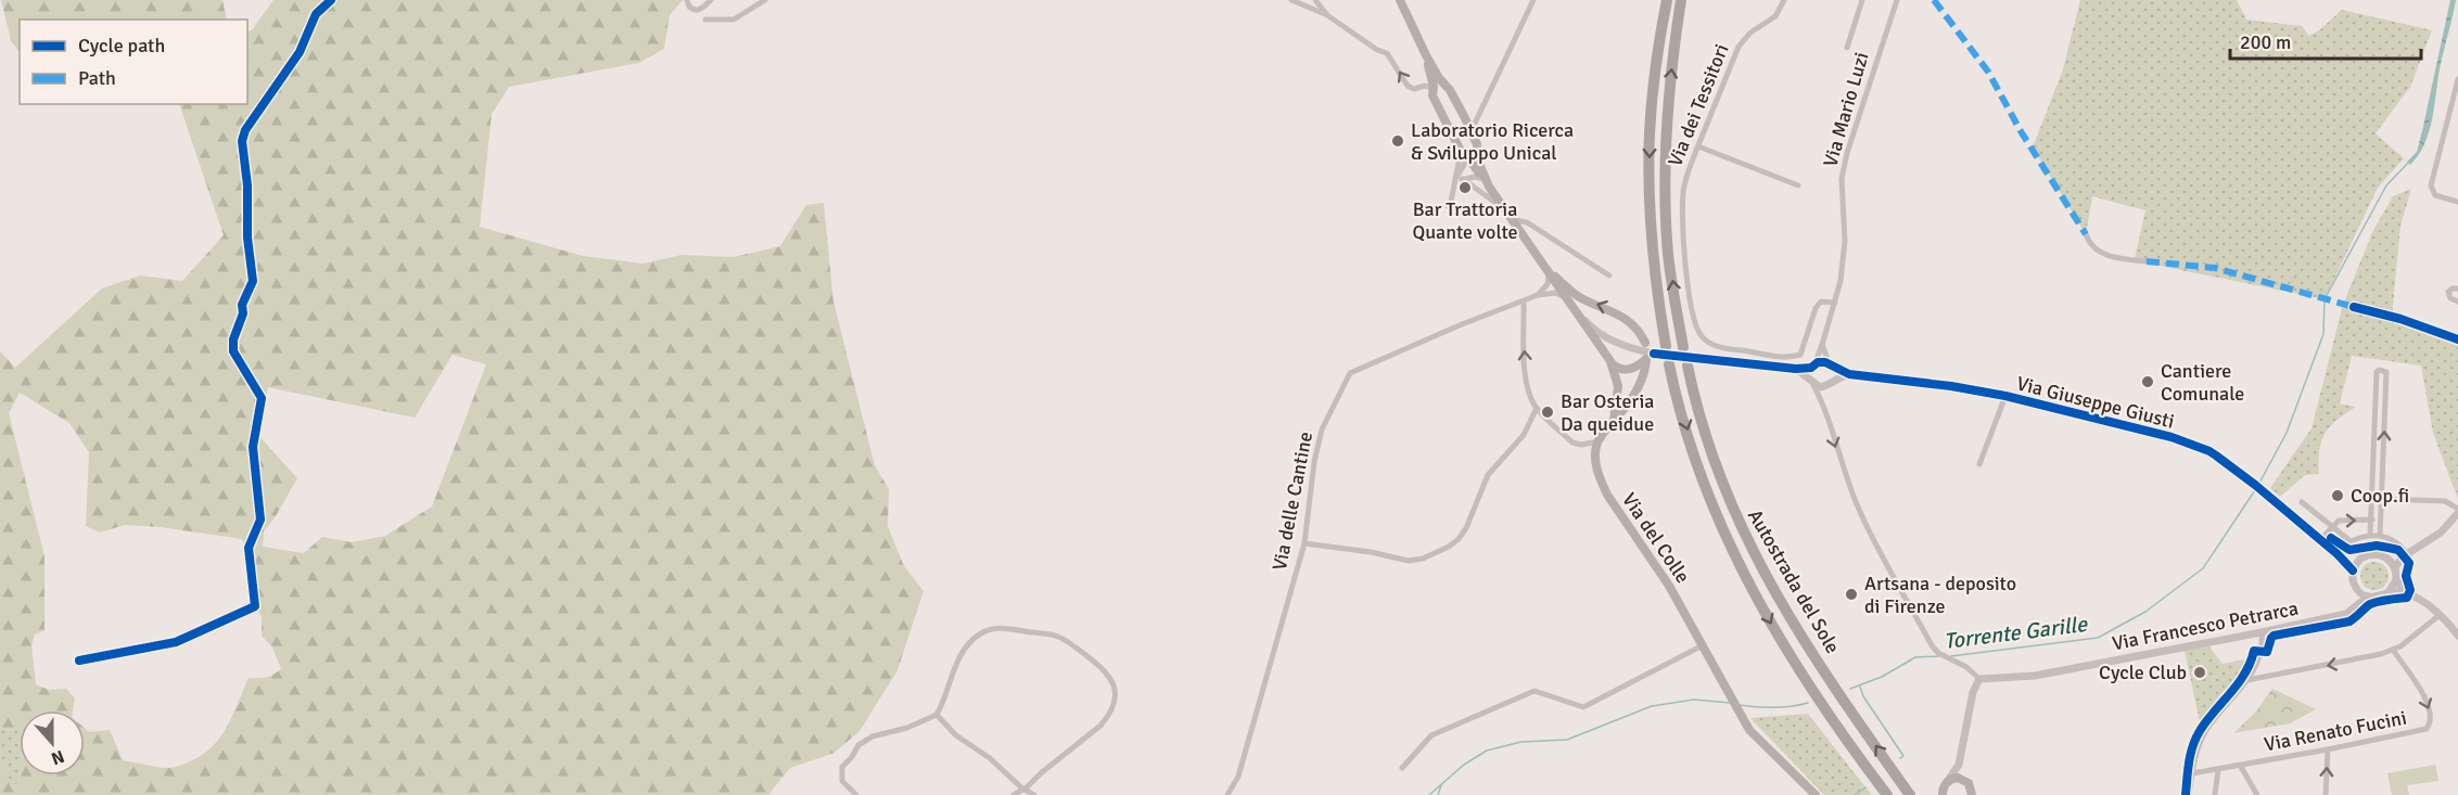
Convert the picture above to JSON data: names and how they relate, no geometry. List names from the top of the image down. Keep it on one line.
{"streets":{"highway":["Autostrada del Sole"],"main road":["Via del Colle"],"street":["Via dei Tessitori","Via Mario Luzi","Via Giuseppe Giusti","Via delle Cantine","Via Francesco Petrarca","Via Renato Fucini"]},"crossings":[["Via dei Tessitori","Via Mario Luzi"],["Via Mario Luzi","Via Giuseppe Giusti"],["Via Giuseppe Giusti","Via delle Cantine"],["Via Giuseppe Giusti","Via Francesco Petrarca"]],"water":["Torrente Garille"],"places":["Laboratorio Ricerca & Sviluppo Unical","Bar Trattoria Quante volte","Cantiere Comunale","Bar Osteria Da queidue","Coop.fi","Artsana - deposito di Firenze","Cycle Club"],"legend":["Cycle path","Path"],"scale_bar":"200 m","north":"bottom"}
